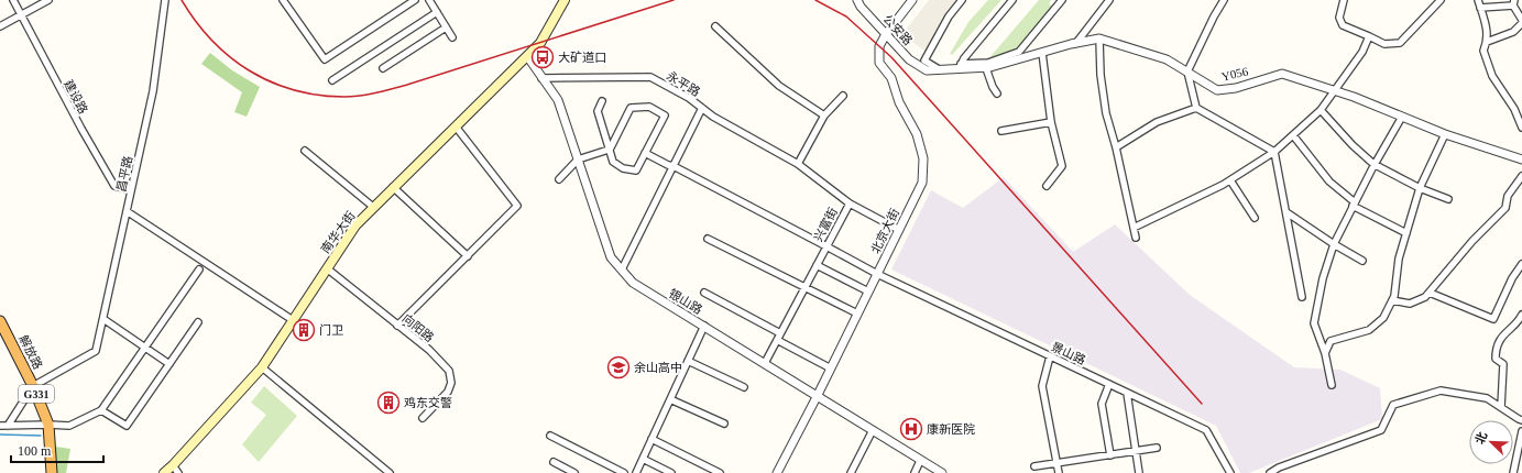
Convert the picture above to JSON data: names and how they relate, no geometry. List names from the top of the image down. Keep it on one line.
{"streets":{"highway":["解放路","G331"],"main road":["南华大街"],"street":["公安路","Y056","永平路","建设路","昌平路","兴富街","北京大街","银山路","向阳路","景山路"]},"crossings":[["公安路","Y056"],["公安路","北京大街"],["永平路","兴富街"],["永平路","银山路"],["建设路","昌平路"],["昌平路","解放路"],["兴富街","银山路"],["兴富街","景山路"],["北京大街","银山路"],["北京大街","景山路"],["南华大街","银山路"],["南华大街","向阳路"]],"places":{"bus stop":["大矿道口"],"building":["门卫","鸡东交警"],"school or university":["余山高中"],"hospital":["康新医院"]},"scale_bar":"100 m","north":"top left"}
